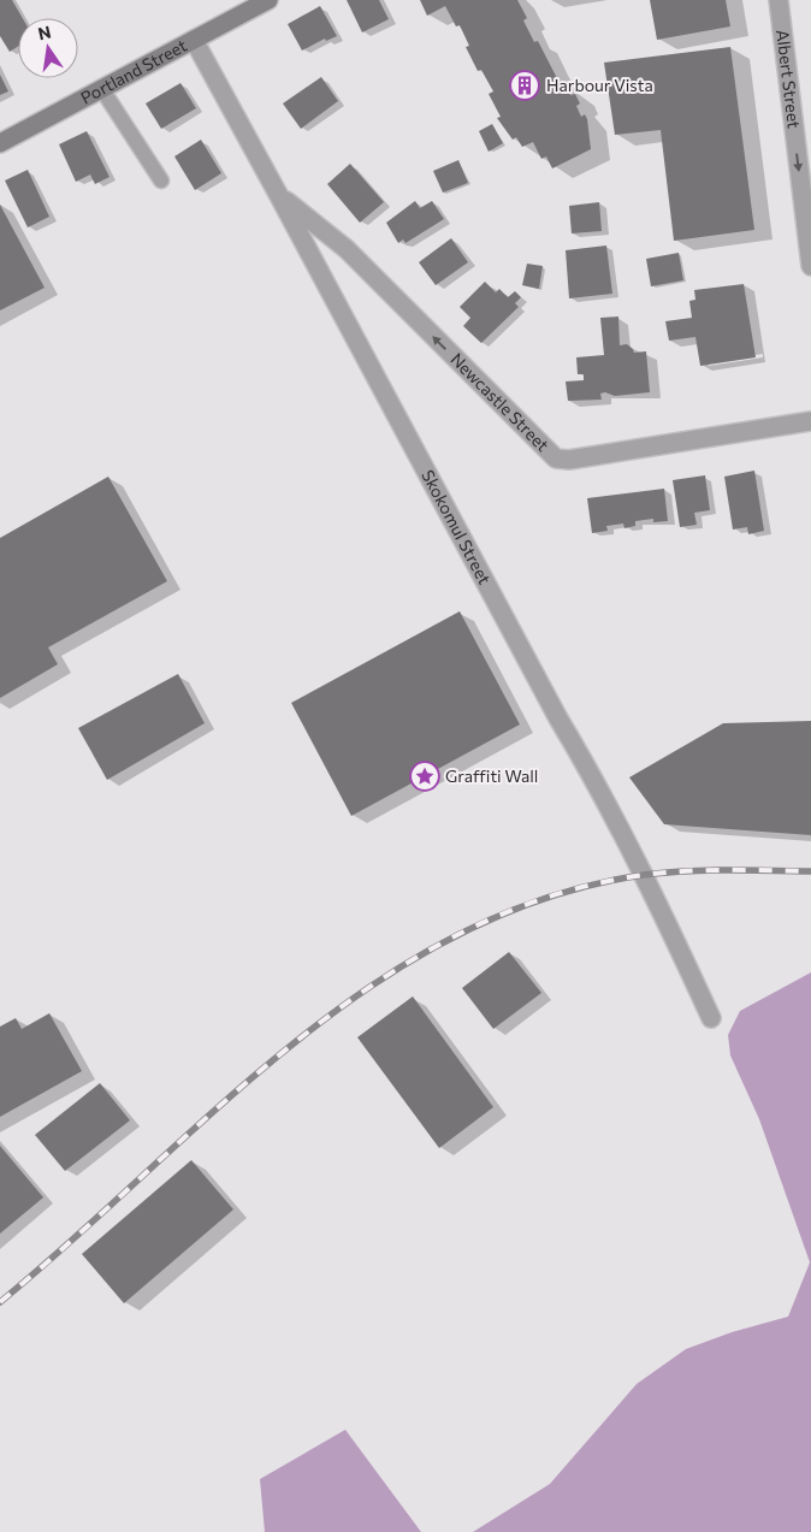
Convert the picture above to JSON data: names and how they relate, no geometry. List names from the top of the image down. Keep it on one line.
{"streets":{"main road":["Portland Street"],"street":["Albert Street","Newcastle Street","Skokomul Street"]},"crossings":[["Portland Street","Skokomul Street"],["Newcastle Street","Skokomul Street"]],"one_way":["Albert Street","Newcastle Street"],"places":{"building":["Harbour Vista"],"place":["Graffiti Wall"]},"north":"top"}
